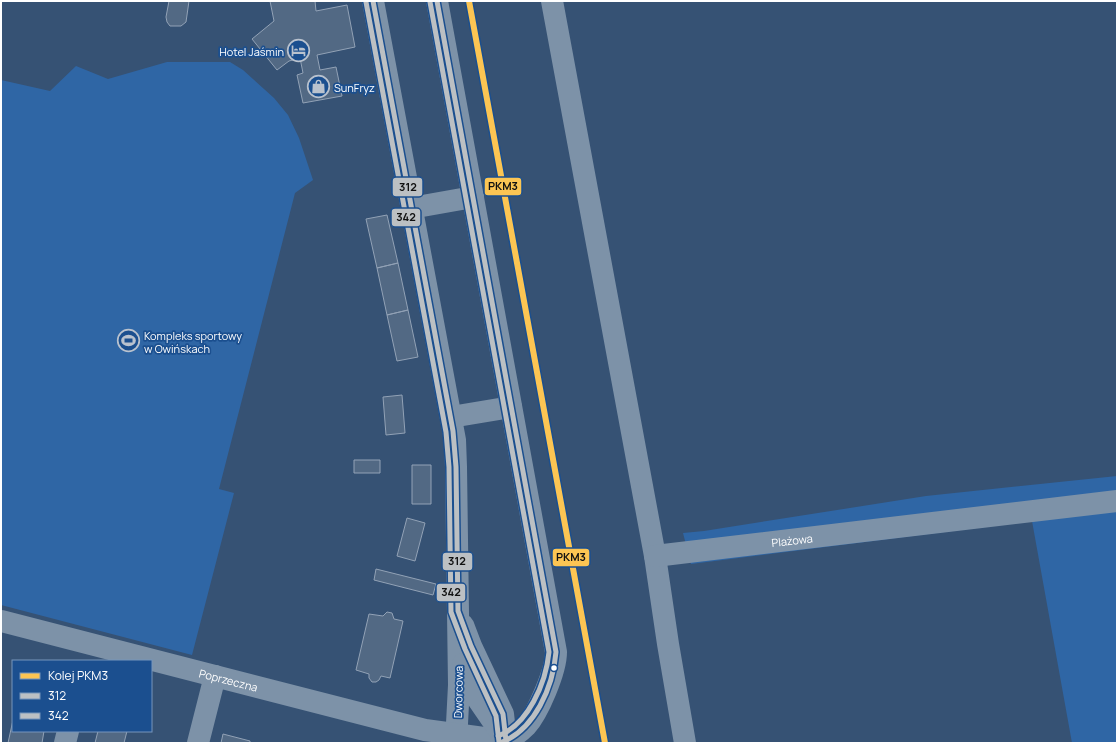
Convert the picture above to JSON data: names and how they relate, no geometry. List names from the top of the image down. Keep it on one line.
{"streets":{"street":["Plażowa","Poprzeczna","Dworcowa"]},"crossings":[["Poprzeczna","Dworcowa"]],"places":{"hotel":["Hotel Jaśmin"],"shop":["SunFryz"],"sports":["Kompleks sportowy w Owińskach"]},"lines":["rail line PKM3","transit line 312","transit line 342"],"legend":["Kolej PKM3","312","342"]}
